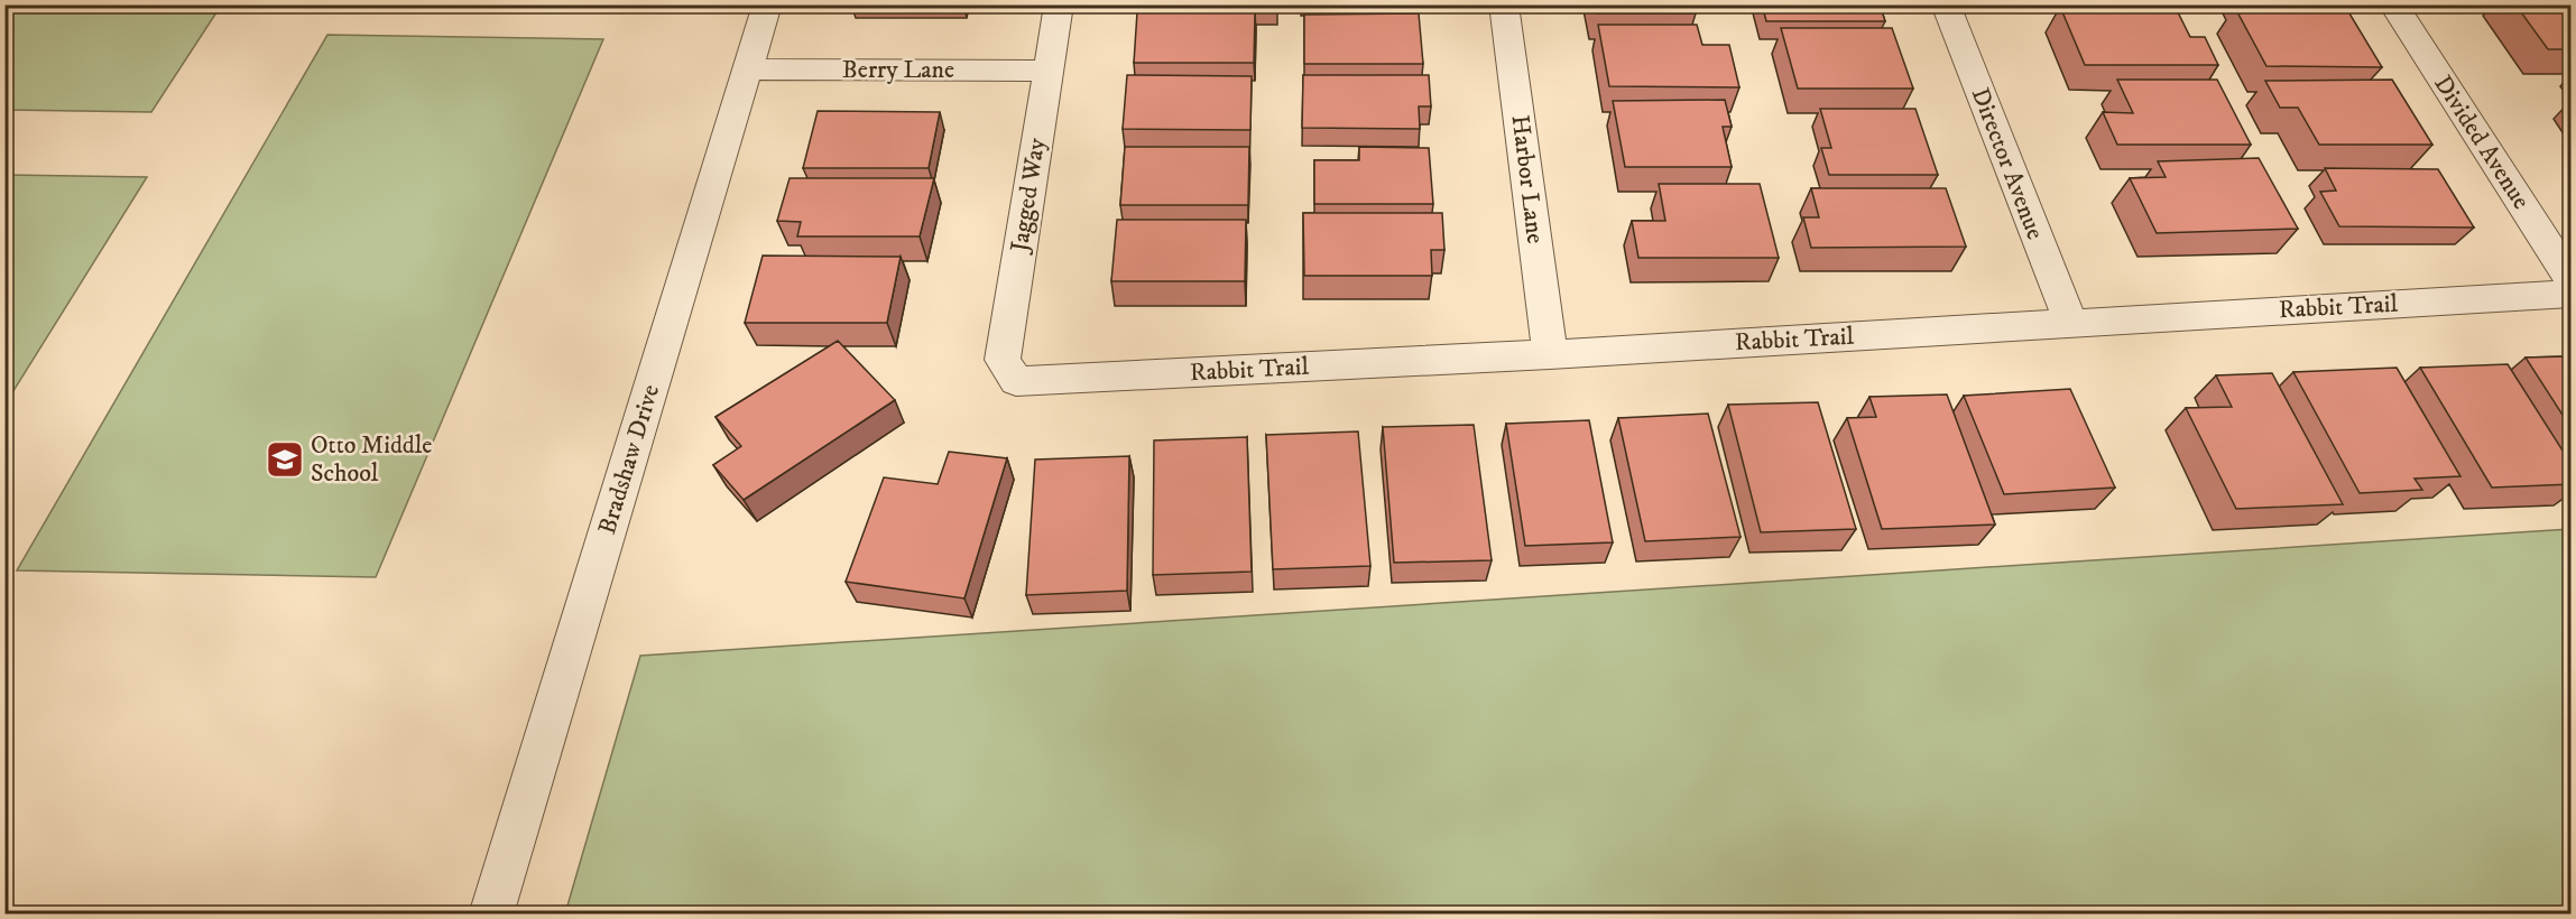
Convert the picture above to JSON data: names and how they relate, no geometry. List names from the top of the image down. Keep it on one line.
{"streets":{"street":["Berry Lane","Divided Avenue","Director Avenue","Harbor Lane","Jagged Way","Rabbit Trail","Bradshaw Drive"]},"crossings":[["Berry Lane","Jagged Way"],["Berry Lane","Bradshaw Drive"],["Director Avenue","Rabbit Trail"],["Harbor Lane","Rabbit Trail"],["Jagged Way","Rabbit Trail"]],"places":{"school or university":["Otto Middle School"]}}
